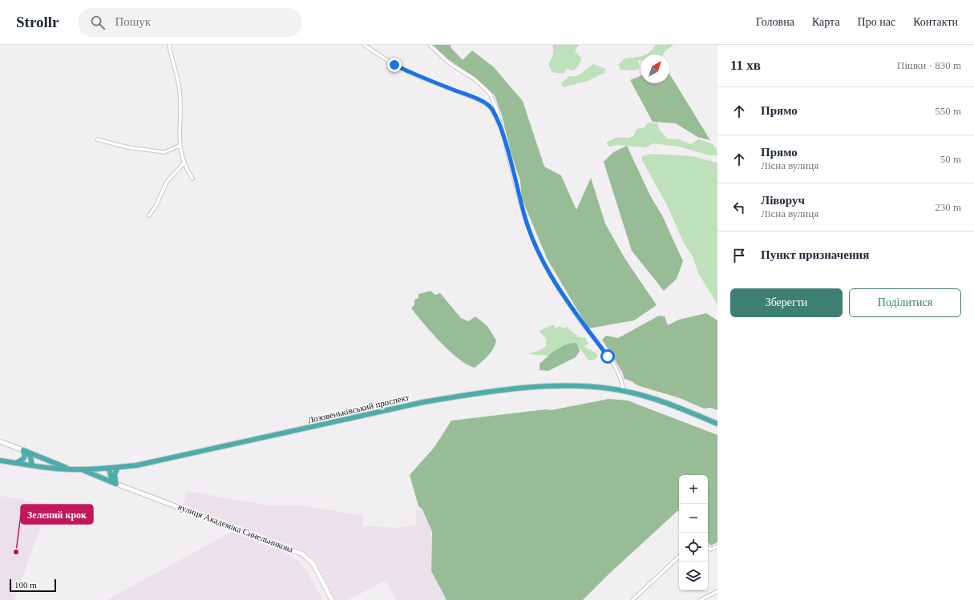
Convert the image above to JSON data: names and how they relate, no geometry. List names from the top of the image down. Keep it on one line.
{"streets":{"highway":["Лозовеньківський проспект"],"street":["вулиця Академіка Синельникова"]},"places":["Зелений крок"],"scale_bar":"100 m","north":"top right","page":{"header":"Strollr","search":"Пошук","nav":["Головна","Карта","Про нас","Контакти"],"heading":["11 хв","Пішки · 830 m"],"list":[["Прямо","550 m"],["Прямо","Лісна вулиця","50 m"],["Ліворуч","Лісна вулиця","230 m"],"Пункт призначення"],"buttons":["Зберегти","Поділитися"],"map_buttons":["+","−"],"scale":"100 m"}}
